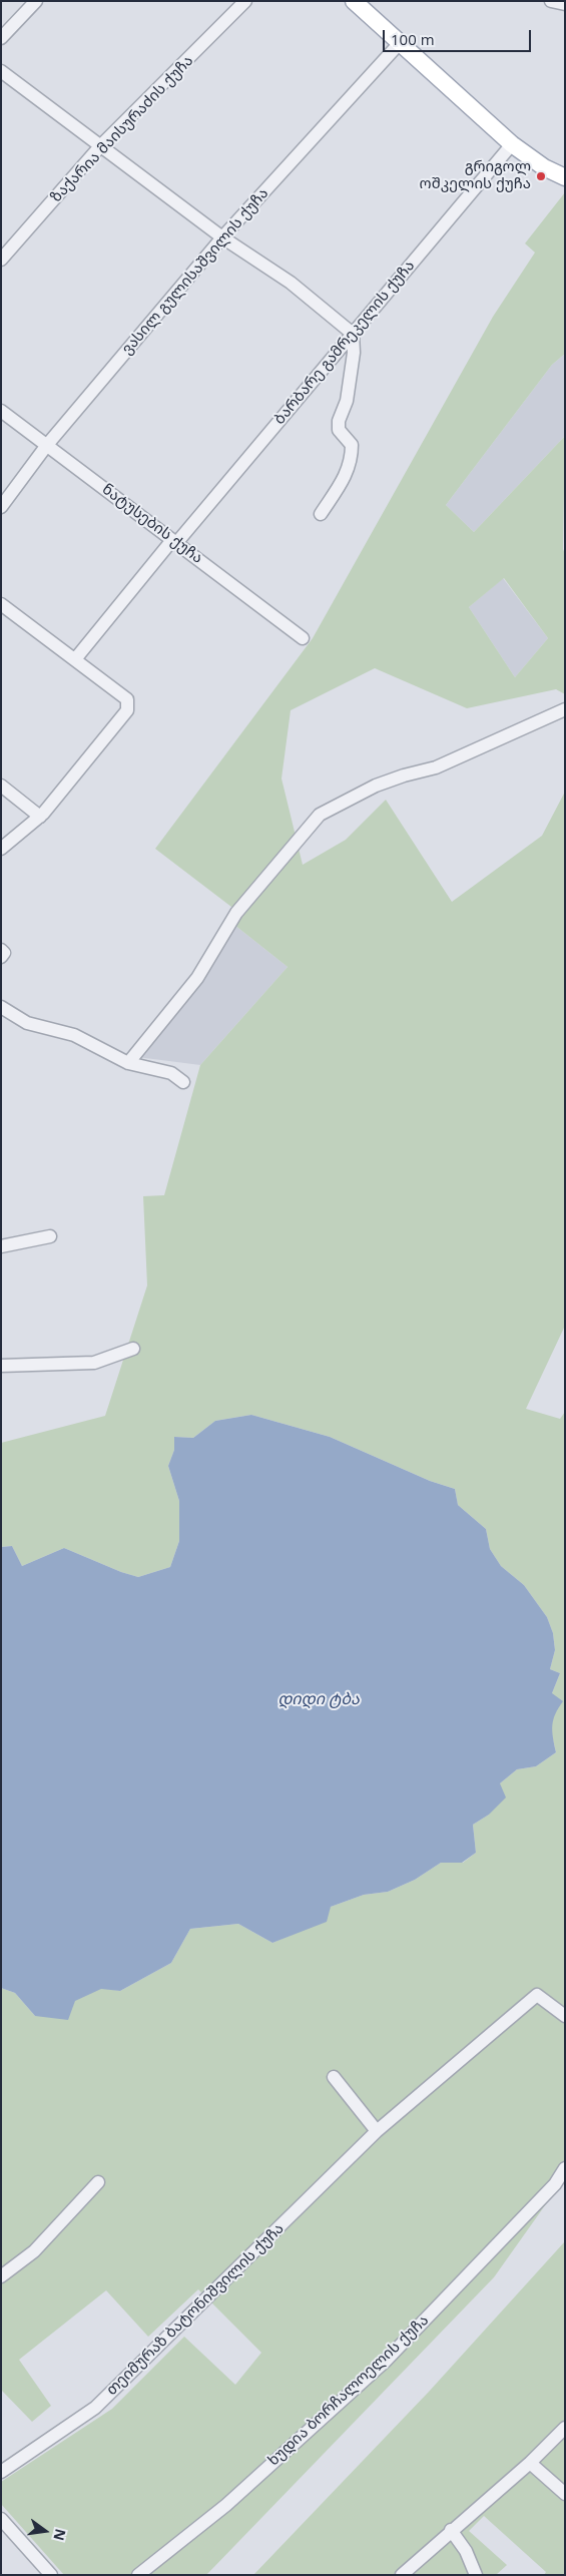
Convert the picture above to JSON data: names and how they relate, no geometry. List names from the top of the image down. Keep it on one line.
{"streets":{"street":["ზაქარია მაისურაძის ქუჩა","ვასილ გულისაშვილის ქუჩა","ბარბარე გამრეკელის ქუჩა","ნატუსების ქუჩა","თეიმურაზ ბატონიშვილის ქუჩა","ხუდია ბორჩალოელის ქუჩა"]},"crossings":[["ვასილ გულისაშვილის ქუჩა","ნატუსების ქუჩა"],["ბარბარე გამრეკელის ქუჩა","ნატუსების ქუჩა"]],"water":["დიდი ტბა"],"places":["გრიგოლ ოშკელის ქუჩა"],"scale_bar":"100 m","north":"right"}
